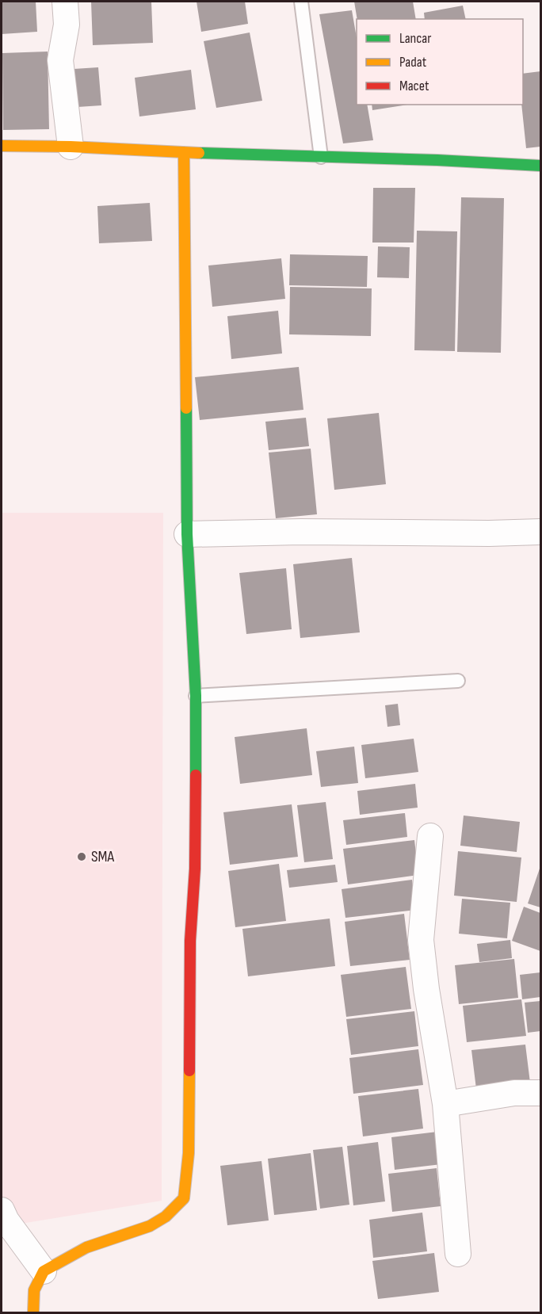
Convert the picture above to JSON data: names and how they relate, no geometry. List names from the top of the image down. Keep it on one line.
{"places":["SMA"],"legend":["Lancar","Padat","Macet"]}
